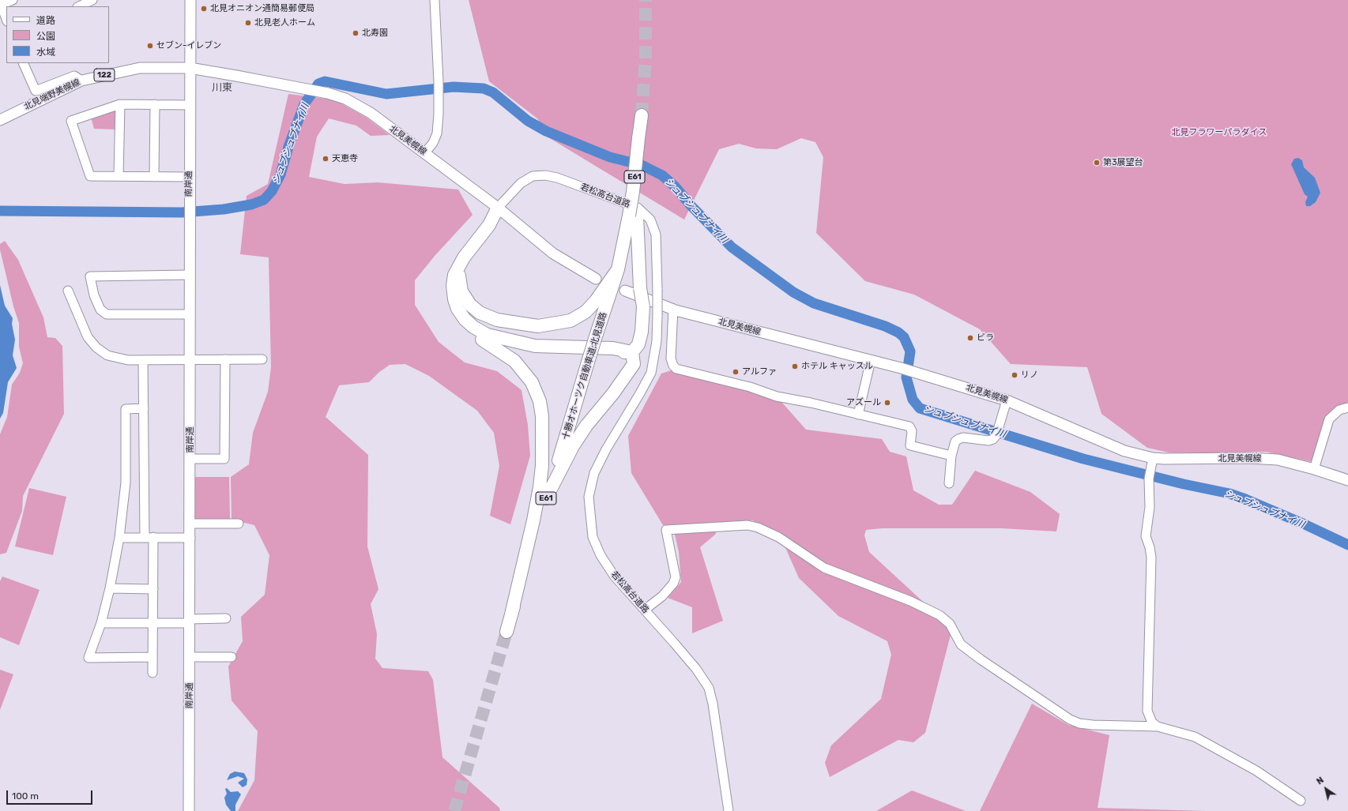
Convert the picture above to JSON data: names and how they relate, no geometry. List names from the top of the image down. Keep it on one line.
{"streets":{"highway":["E61","十勝オホーツク自動車道;北見道路"],"main road":["122","北見端野美幌線","北見美幌線","南岸通"],"street":["若松高台道路"]},"crossings":[["北見端野美幌線","北見美幌線"],["北見端野美幌線","南岸通"],["北見美幌線","南岸通"],["北見美幌線","若松高台道路"]],"districts":["川東"],"water":["シュブシュブナイ川"],"parks":["北見フラワーパラダイス"],"places":["北見オニオン通簡易郵便局","北見老人ホーム","北寿園","セブン-イレブン","天恵寺","第3展望台","ビラ","ホテル キャッスル","アルファ","リノ","アズール"],"legend":["道路","公園","水域"],"scale_bar":"100 m","north":"top left"}
